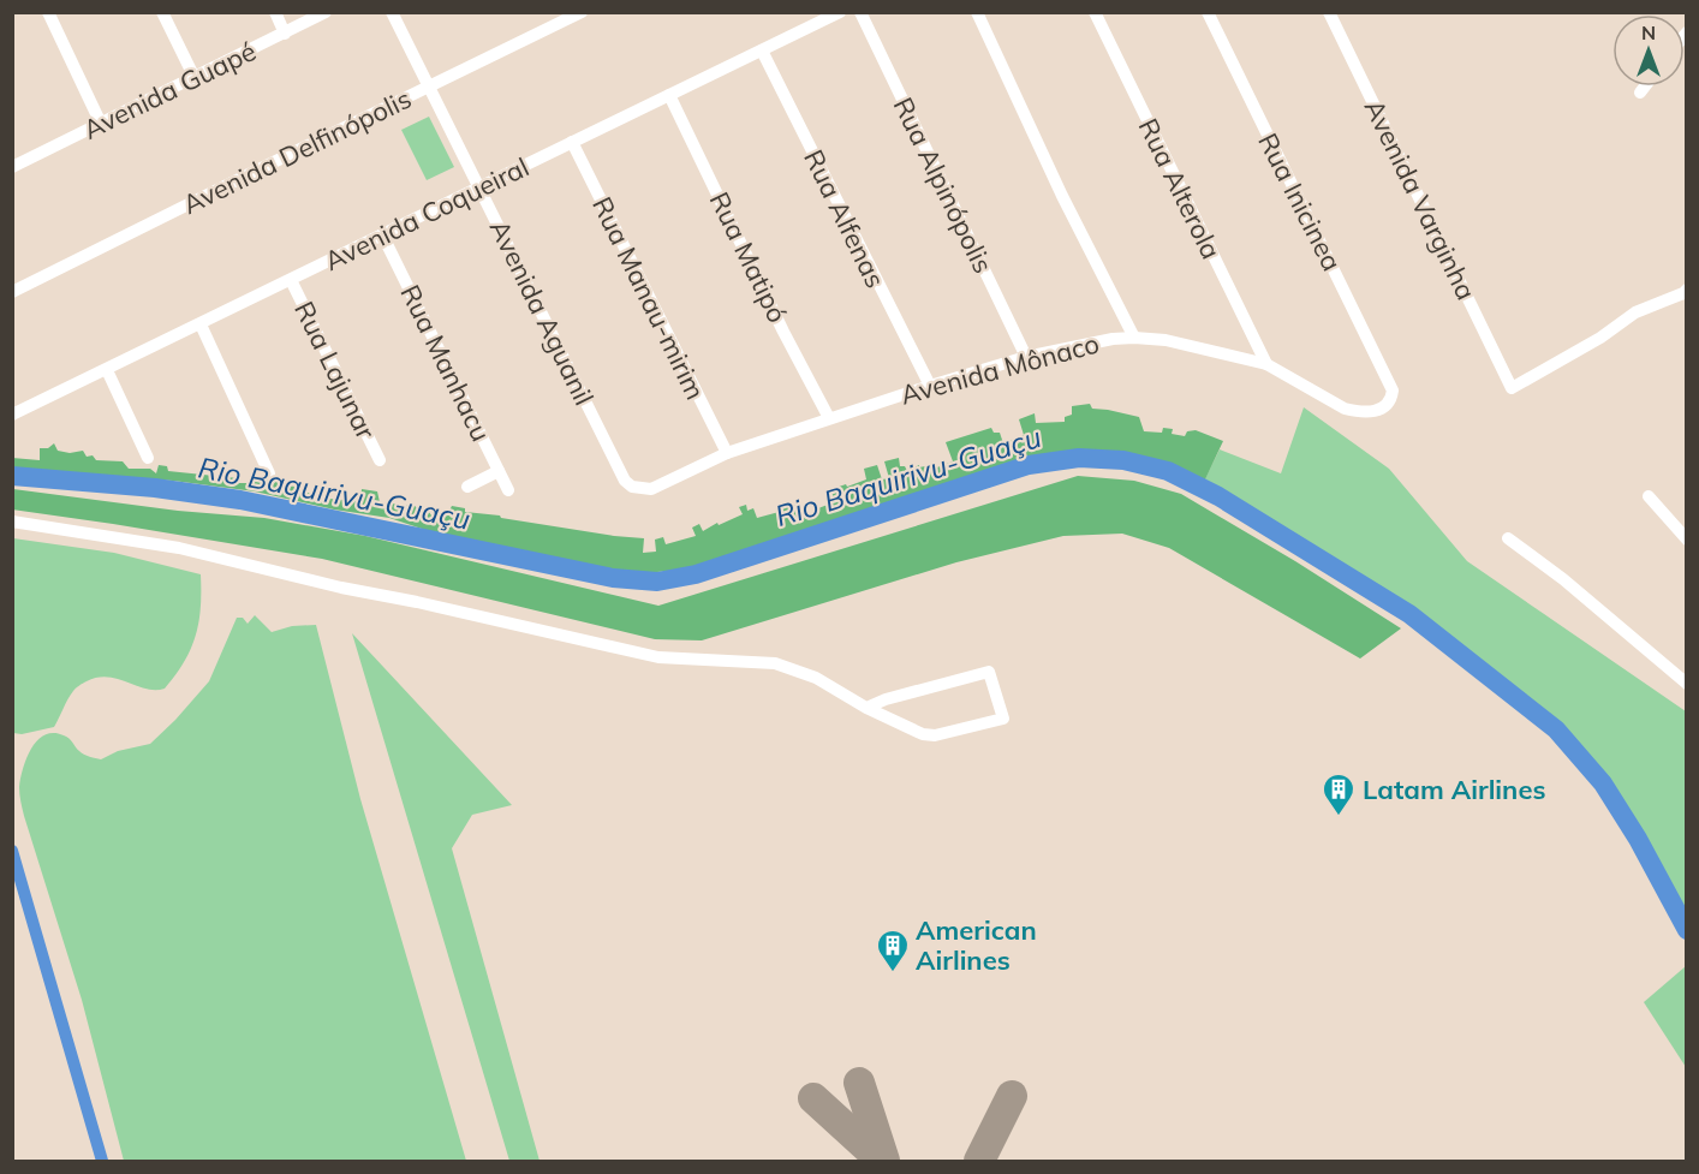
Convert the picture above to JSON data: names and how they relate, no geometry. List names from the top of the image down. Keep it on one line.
{"streets":{"street":["Avenida Guapé","Avenida Delfinópolis","Rua Alpinópolis","Rua Alterola","Avenida Varginha","Rua Inicinea","Avenida Coqueiral","Rua Alfenas","Rua Matipó","Rua Manau-mirim","Avenida Aguanil","Rua Manhacu","Avenida Mônaco","Rua Lajunar"]},"crossings":[["Avenida Delfinópolis","Avenida Aguanil"],["Rua Alpinópolis","Avenida Mônaco"],["Rua Alterola","Avenida Mônaco"],["Rua Inicinea","Avenida Mônaco"],["Avenida Coqueiral","Rua Alfenas"],["Avenida Coqueiral","Rua Matipó"],["Avenida Coqueiral","Rua Manau-mirim"],["Avenida Coqueiral","Avenida Aguanil"],["Avenida Coqueiral","Rua Manhacu"],["Avenida Coqueiral","Rua Lajunar"],["Rua Alfenas","Avenida Mônaco"],["Rua Matipó","Avenida Mônaco"],["Rua Manau-mirim","Avenida Mônaco"],["Avenida Aguanil","Avenida Mônaco"]],"water":["Rio Baquirivu-Guaçu"],"places":{"building":["Latam Airlines","American Airlines"]},"north":"top"}
